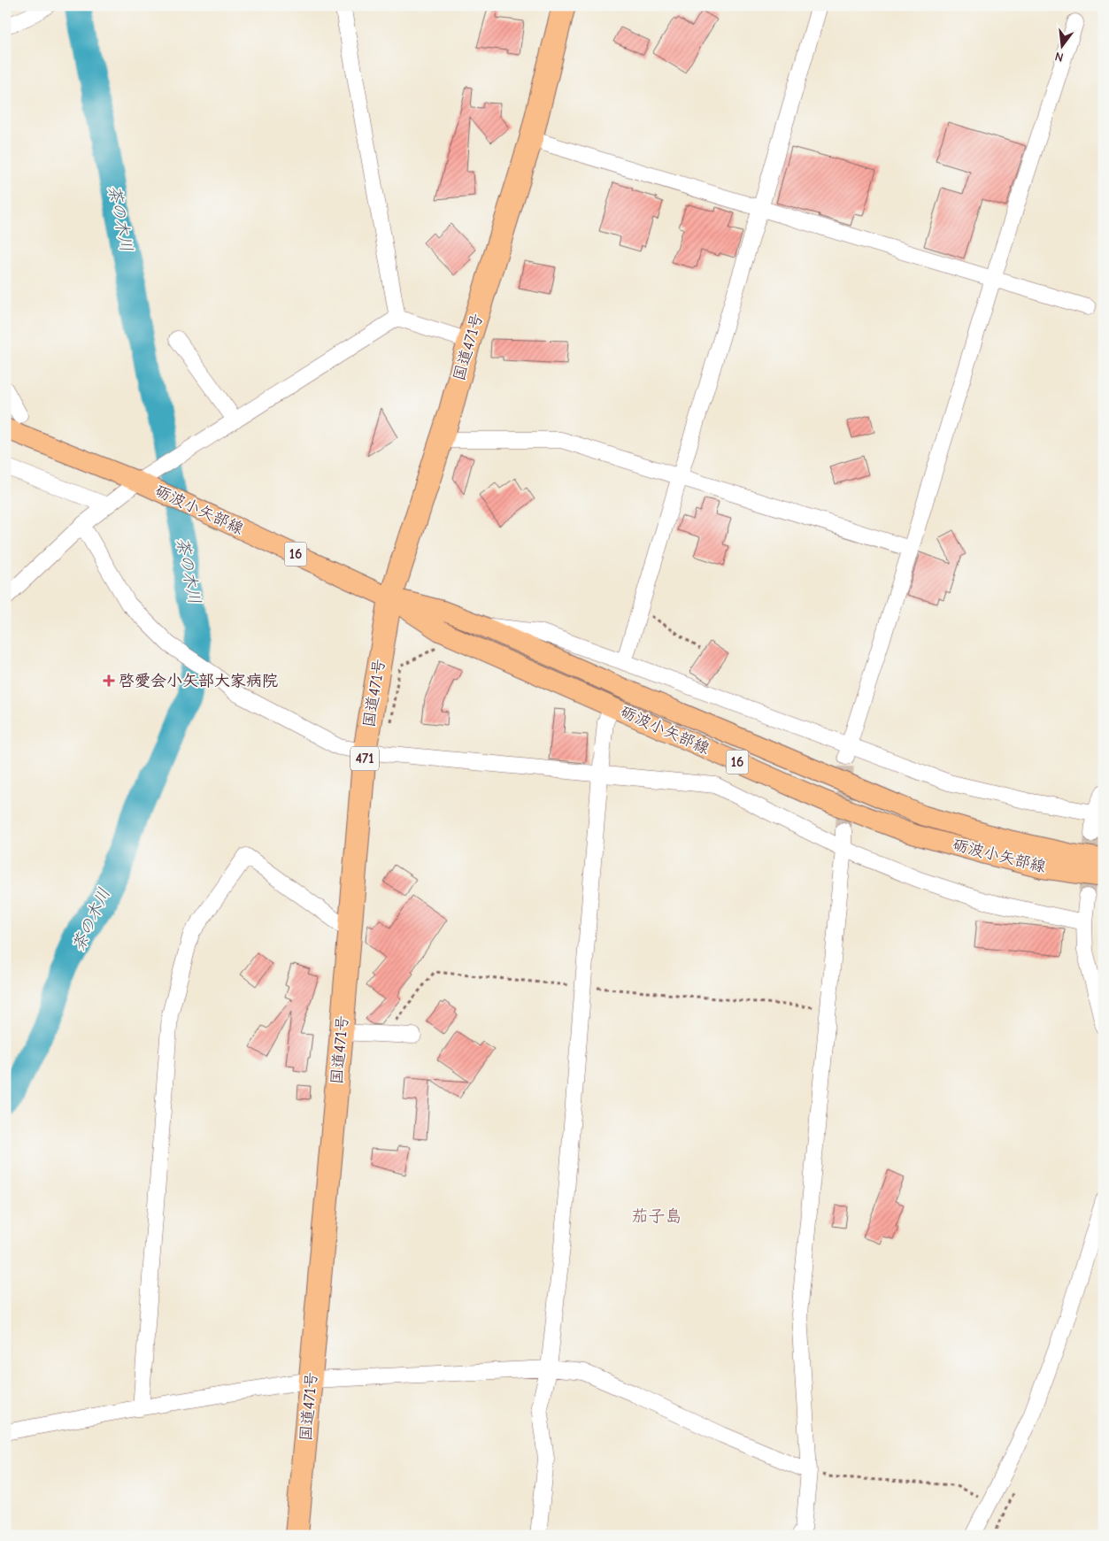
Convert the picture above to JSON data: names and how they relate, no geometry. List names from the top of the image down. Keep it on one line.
{"streets":{"highway":["国道471号","471"],"main road":["砺波小矢部線","16"]},"crossings":[["国道471号","砺波小矢部線"]],"districts":["茄子島"],"water":["茶の木川"],"places":{"health":["啓愛会小矢部大家病院"]},"north":"bottom"}
